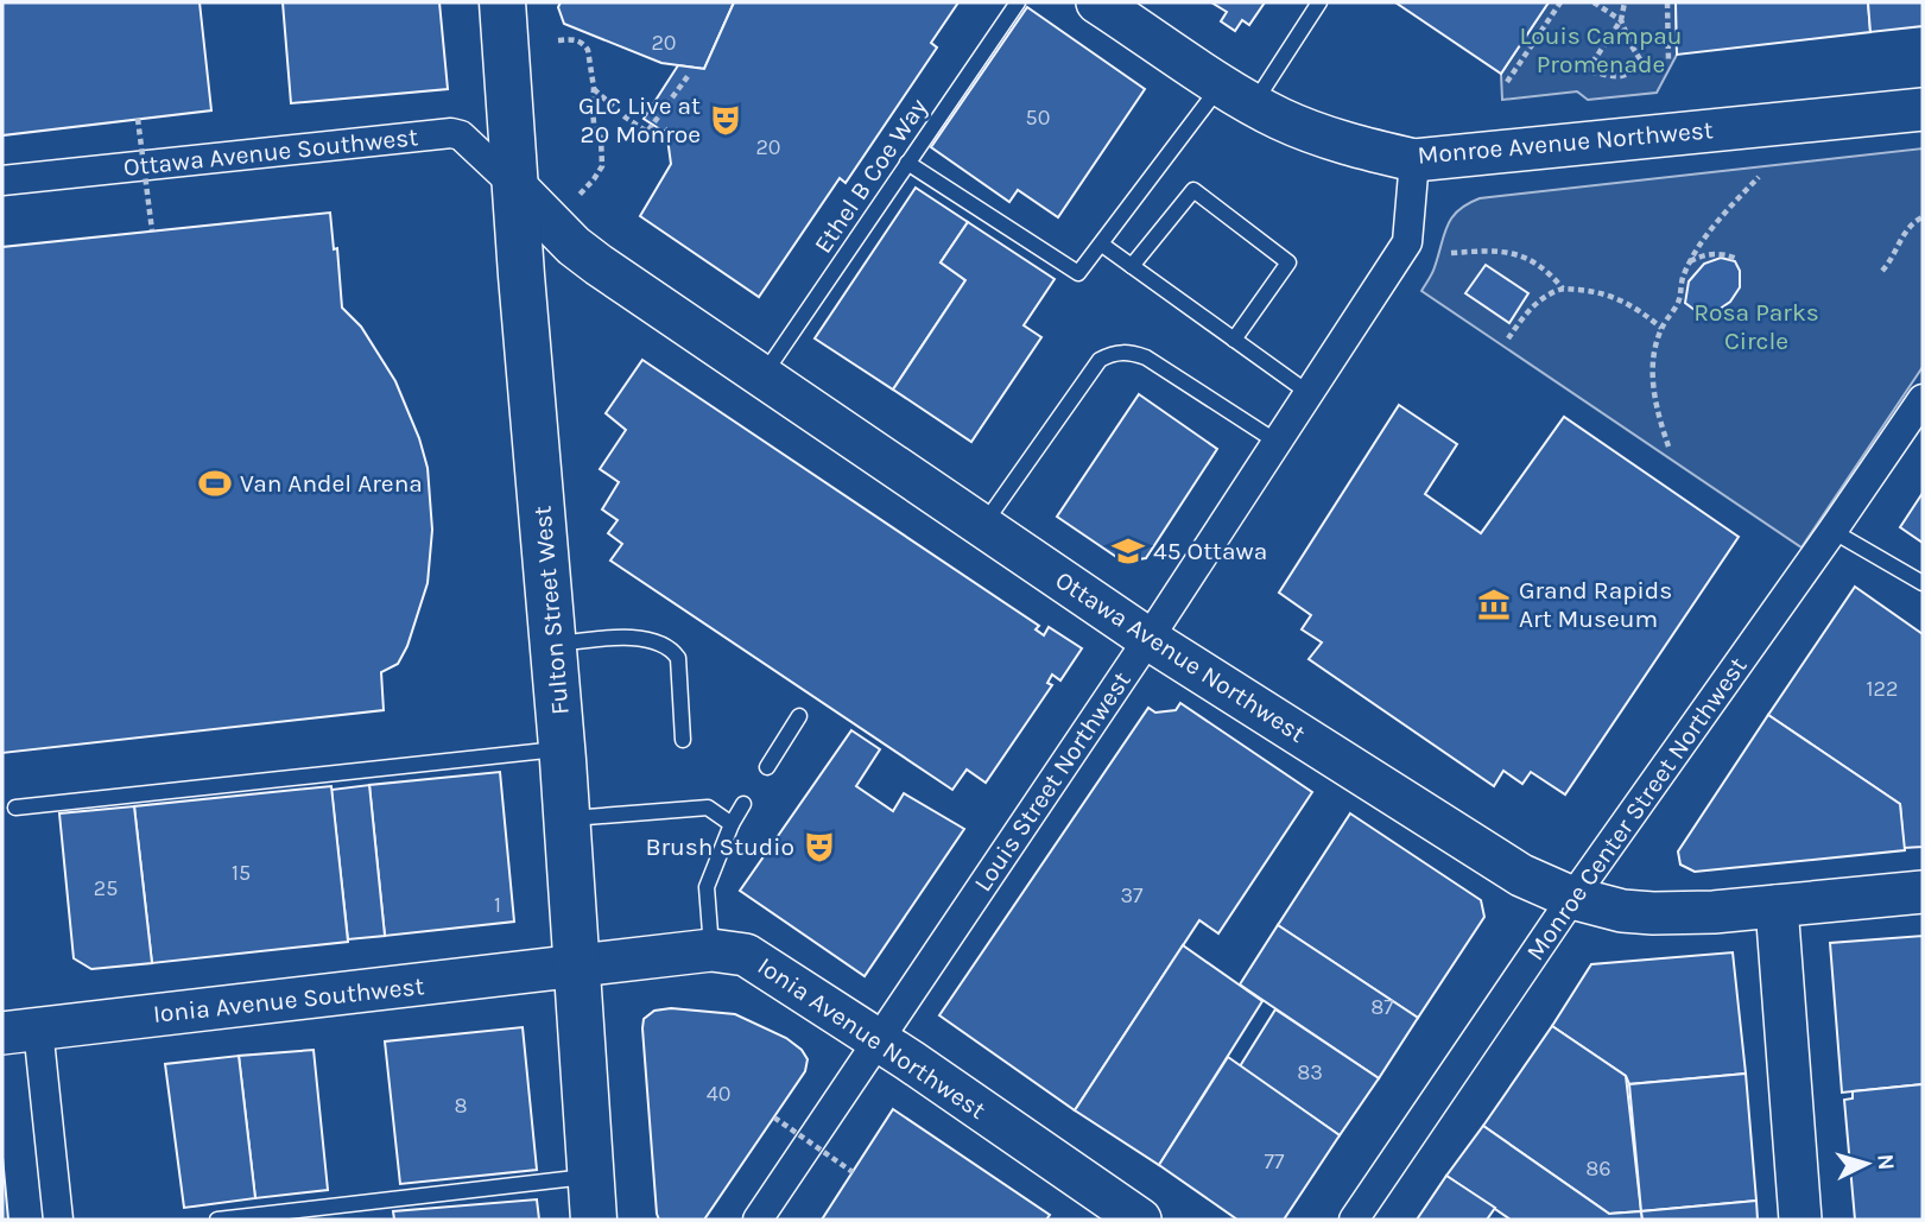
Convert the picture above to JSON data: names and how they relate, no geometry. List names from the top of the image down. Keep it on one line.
{"streets":{"main road":["Fulton Street West"],"street":["Monroe Avenue Northwest","Ottawa Avenue Southwest","Ottawa Avenue Northwest","Louis Street Northwest","Monroe Center Street Northwest","Ionia Avenue Southwest","Ionia Avenue Northwest"],"lane":["Ethel B Coe Way"]},"crossings":[["Monroe Avenue Northwest","Louis Street Northwest"],["Ottawa Avenue Southwest","Fulton Street West"],["Ottawa Avenue Southwest","Ottawa Avenue Northwest"],["Ethel B Coe Way","Ottawa Avenue Northwest"],["Fulton Street West","Ottawa Avenue Northwest"],["Fulton Street West","Ionia Avenue Southwest"],["Fulton Street West","Ionia Avenue Northwest"],["Ottawa Avenue Northwest","Louis Street Northwest"],["Ottawa Avenue Northwest","Monroe Center Street Northwest"],["Louis Street Northwest","Ionia Avenue Northwest"],["Ionia Avenue Southwest","Ionia Avenue Northwest"]],"parks":["Louis Campau Promenade","Rosa Parks Circle"],"places":{"theatre":["GLC Live at 20 Monroe","Brush Studio"],"sports":["Van Andel Arena"],"school or university":["45 Ottawa"],"museum":["Grand Rapids Art Museum"]},"house_numbers":["20","50","20","122","15","25","37","1","87","83","40","8","77","86"],"north":"right"}
